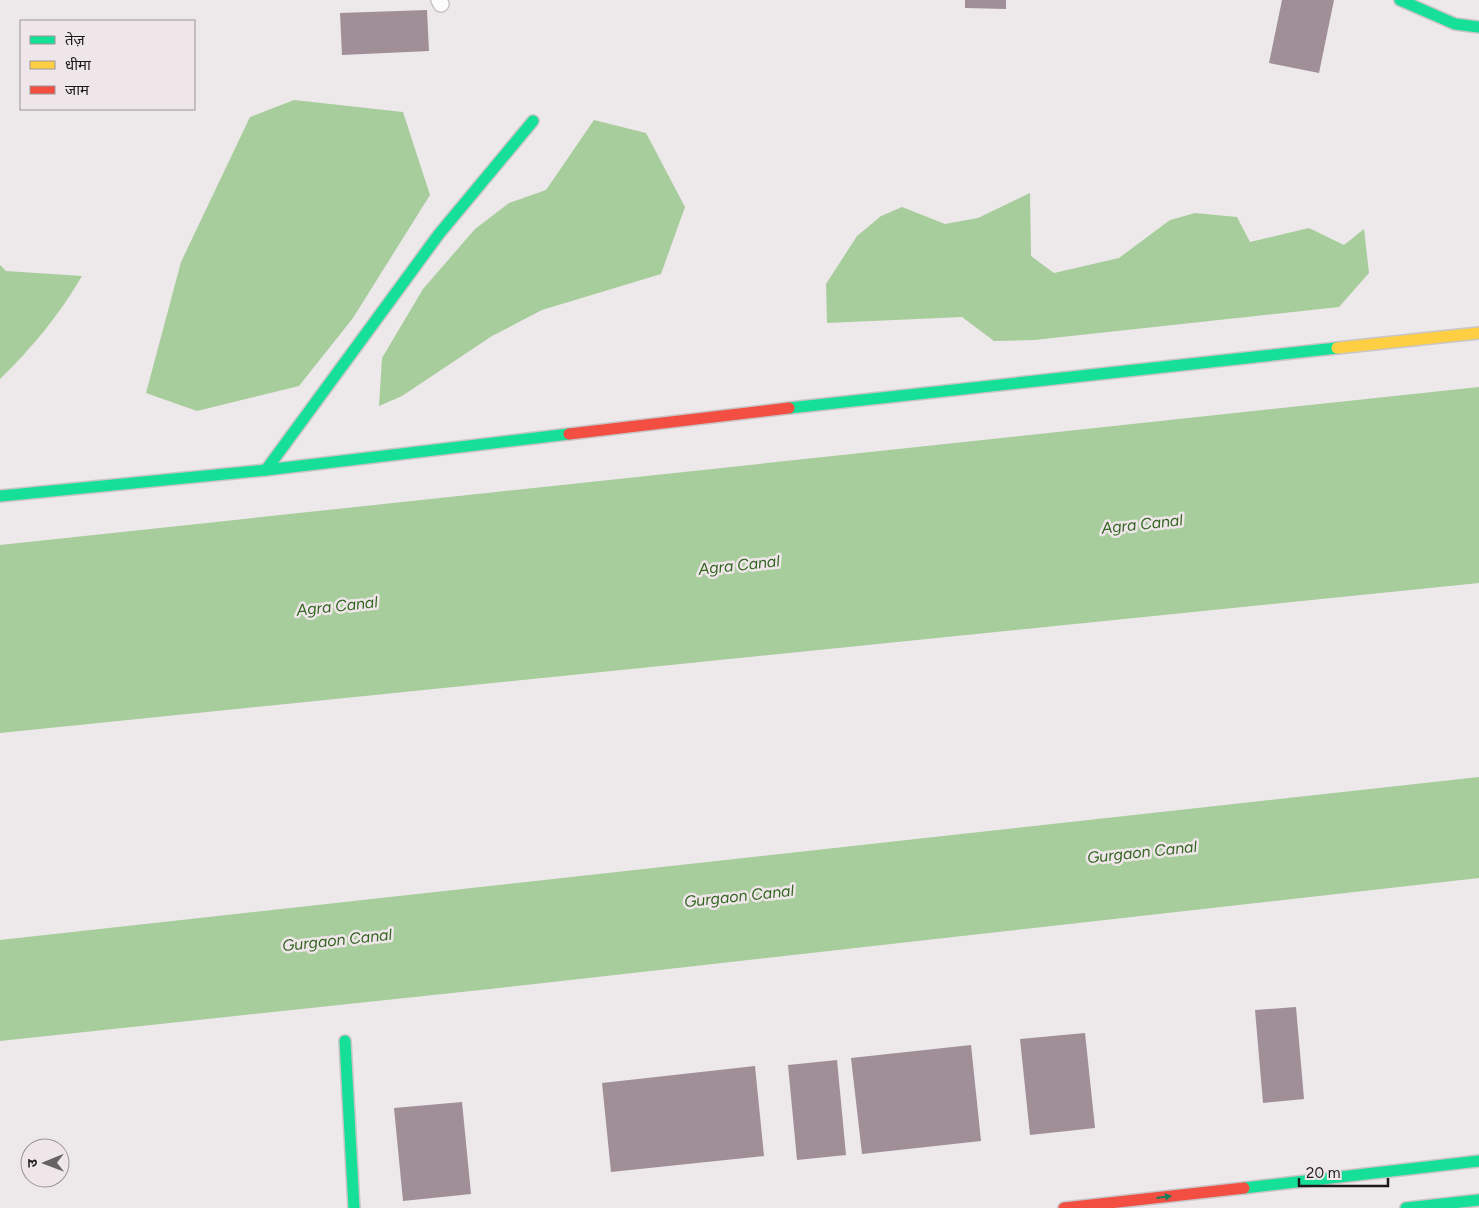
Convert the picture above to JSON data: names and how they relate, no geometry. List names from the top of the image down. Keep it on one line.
{"water":["Agra Canal","Gurgaon Canal"],"legend":["तेज़","धीमा","जाम"],"scale_bar":"20 m","north":"left"}
